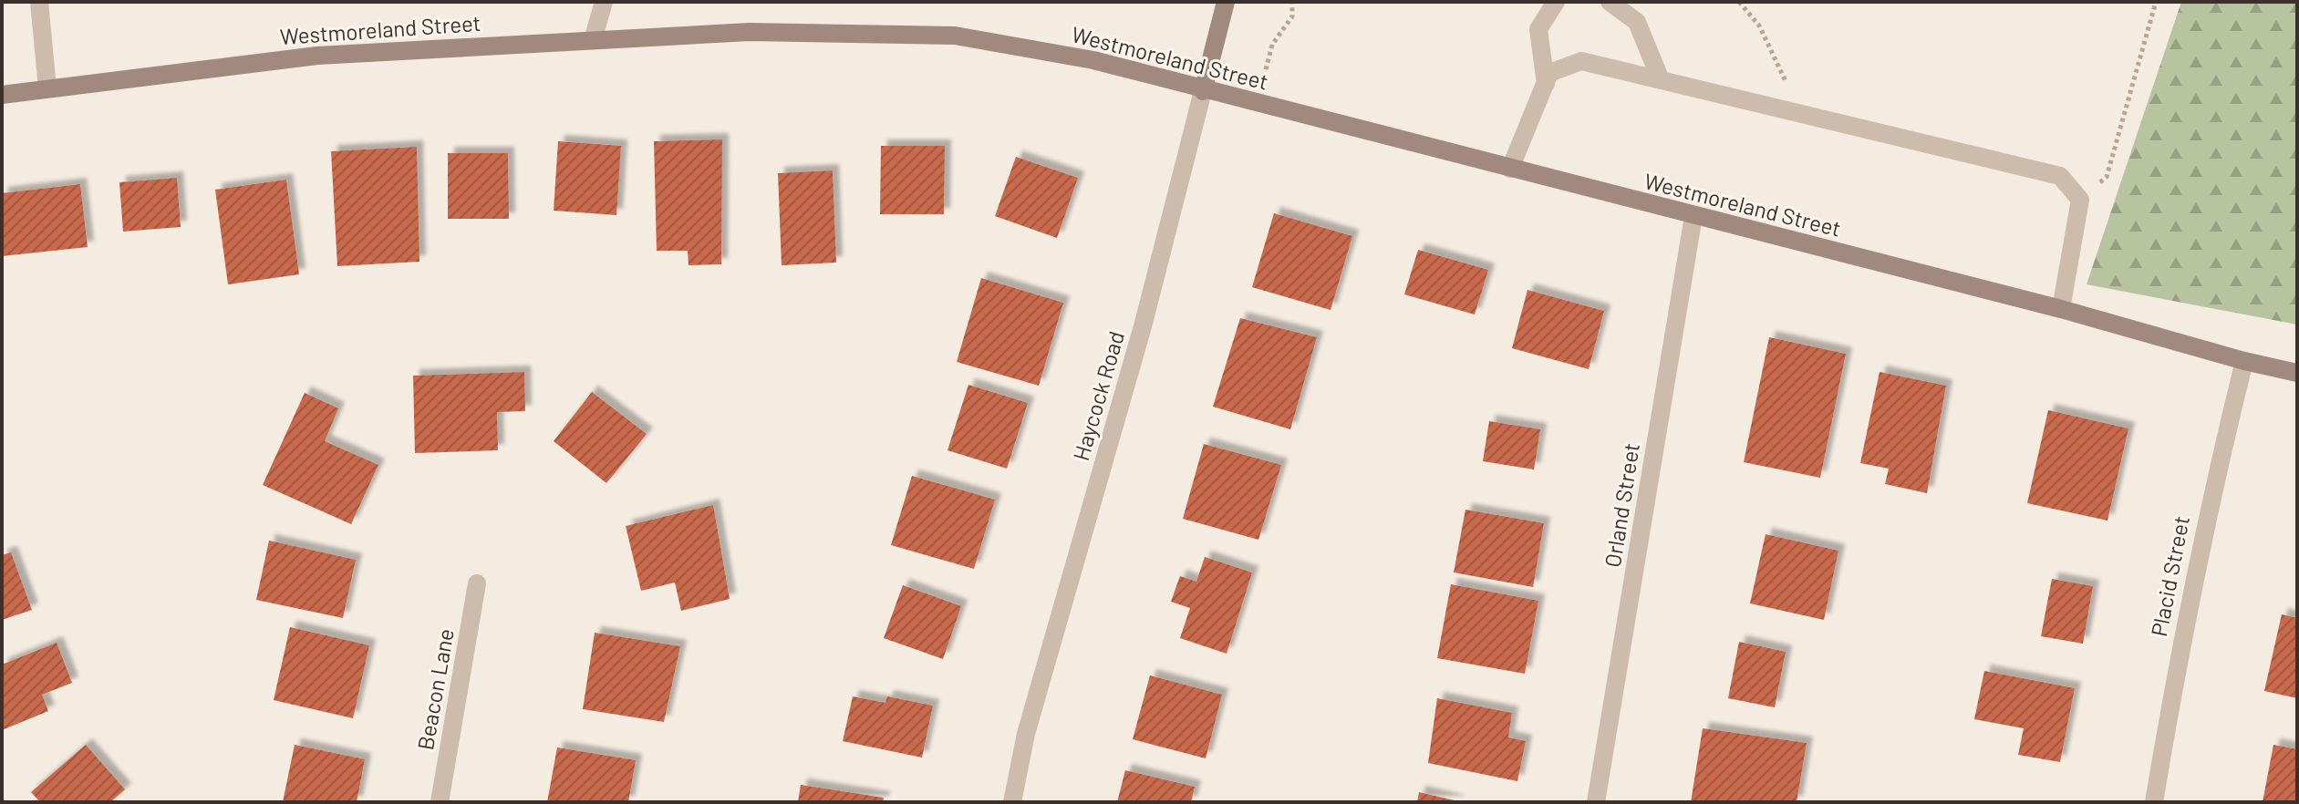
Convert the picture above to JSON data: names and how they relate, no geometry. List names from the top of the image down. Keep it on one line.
{"streets":{"main road":["Westmoreland Street","Haycock Road"],"street":["Orland Street","Placid Street","Beacon Lane"]},"crossings":[["Westmoreland Street","Haycock Road"],["Westmoreland Street","Orland Street"],["Westmoreland Street","Placid Street"]]}
